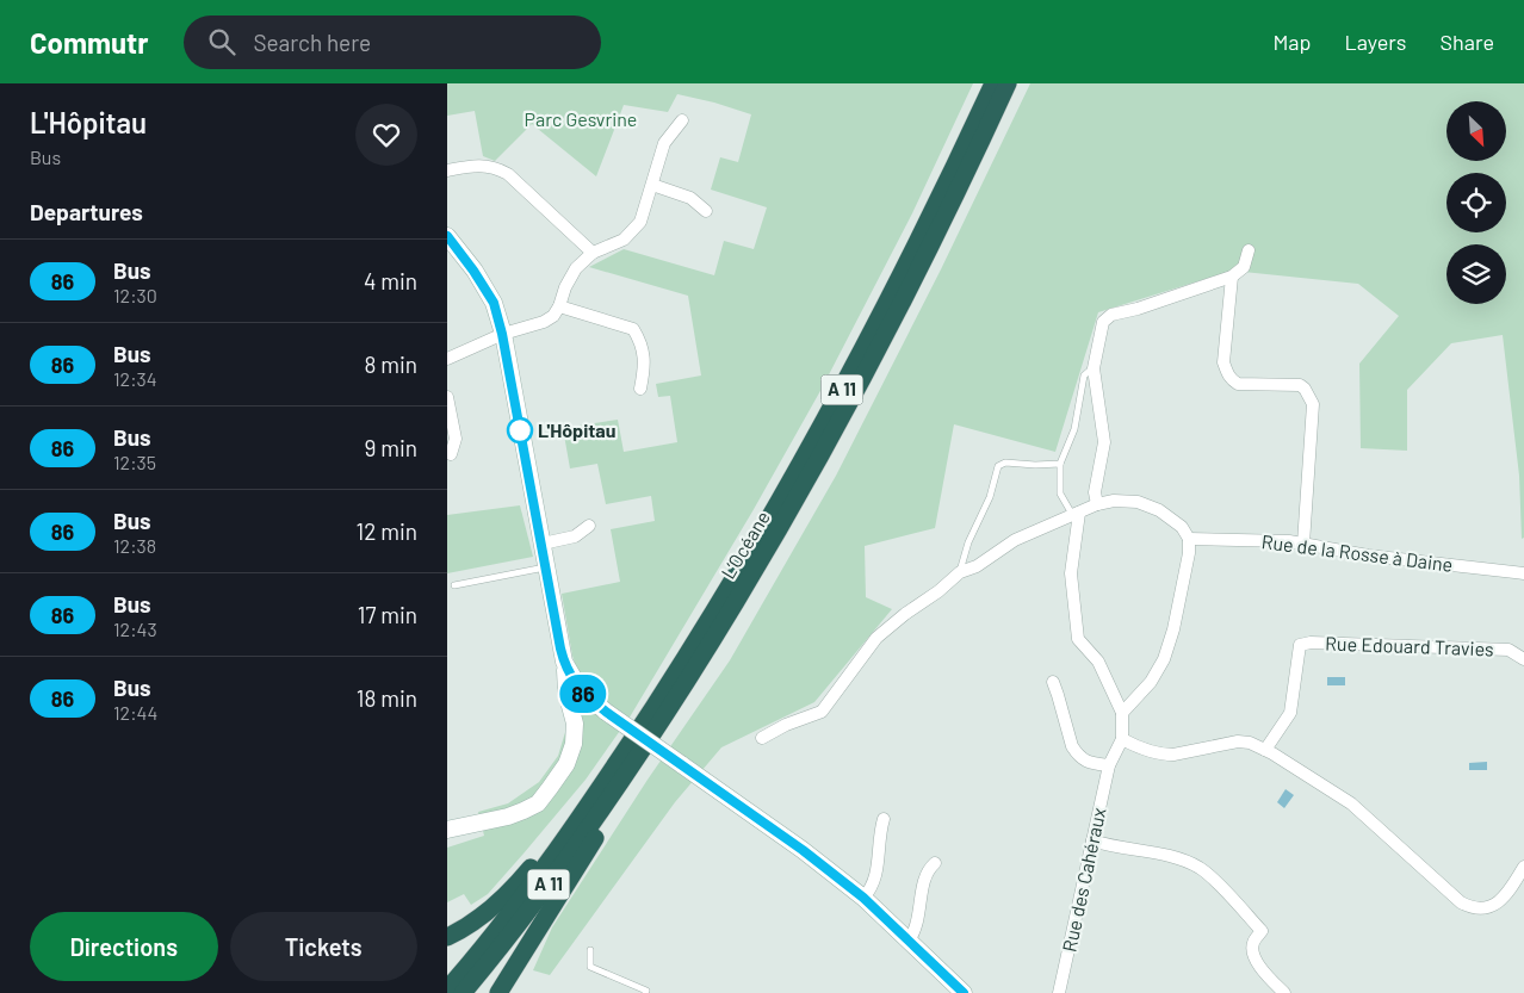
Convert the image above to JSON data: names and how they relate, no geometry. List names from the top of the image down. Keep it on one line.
{"streets":{"highway":["A 11","L’Océane"],"street":["Rue de la Rosse à Daine","Rue Edouard Travies","Rue des Cahéraux"]},"parks":["Parc Gesvrine"],"places":["L'Hôpitau"],"lines":["bus line 86"],"north":"bottom right","page":{"header":"Commutr","search":"Search here","nav":["Map","Layers","Share"],"heading":[["L'Hôpitau","Bus"],"Departures"],"on_map":"86","list":[{"mark":"86","name":"Bus","note":"12:30","value":"4 min"},{"mark":"86","name":"Bus","note":"12:34","value":"8 min"},{"mark":"86","name":"Bus","note":"12:35","value":"9 min"},{"mark":"86","name":"Bus","note":"12:38","value":"12 min"},{"mark":"86","name":"Bus","note":"12:43","value":"17 min"},{"mark":"86","name":"Bus","note":"12:44","value":"18 min"}],"buttons":["Directions","Tickets"]}}
